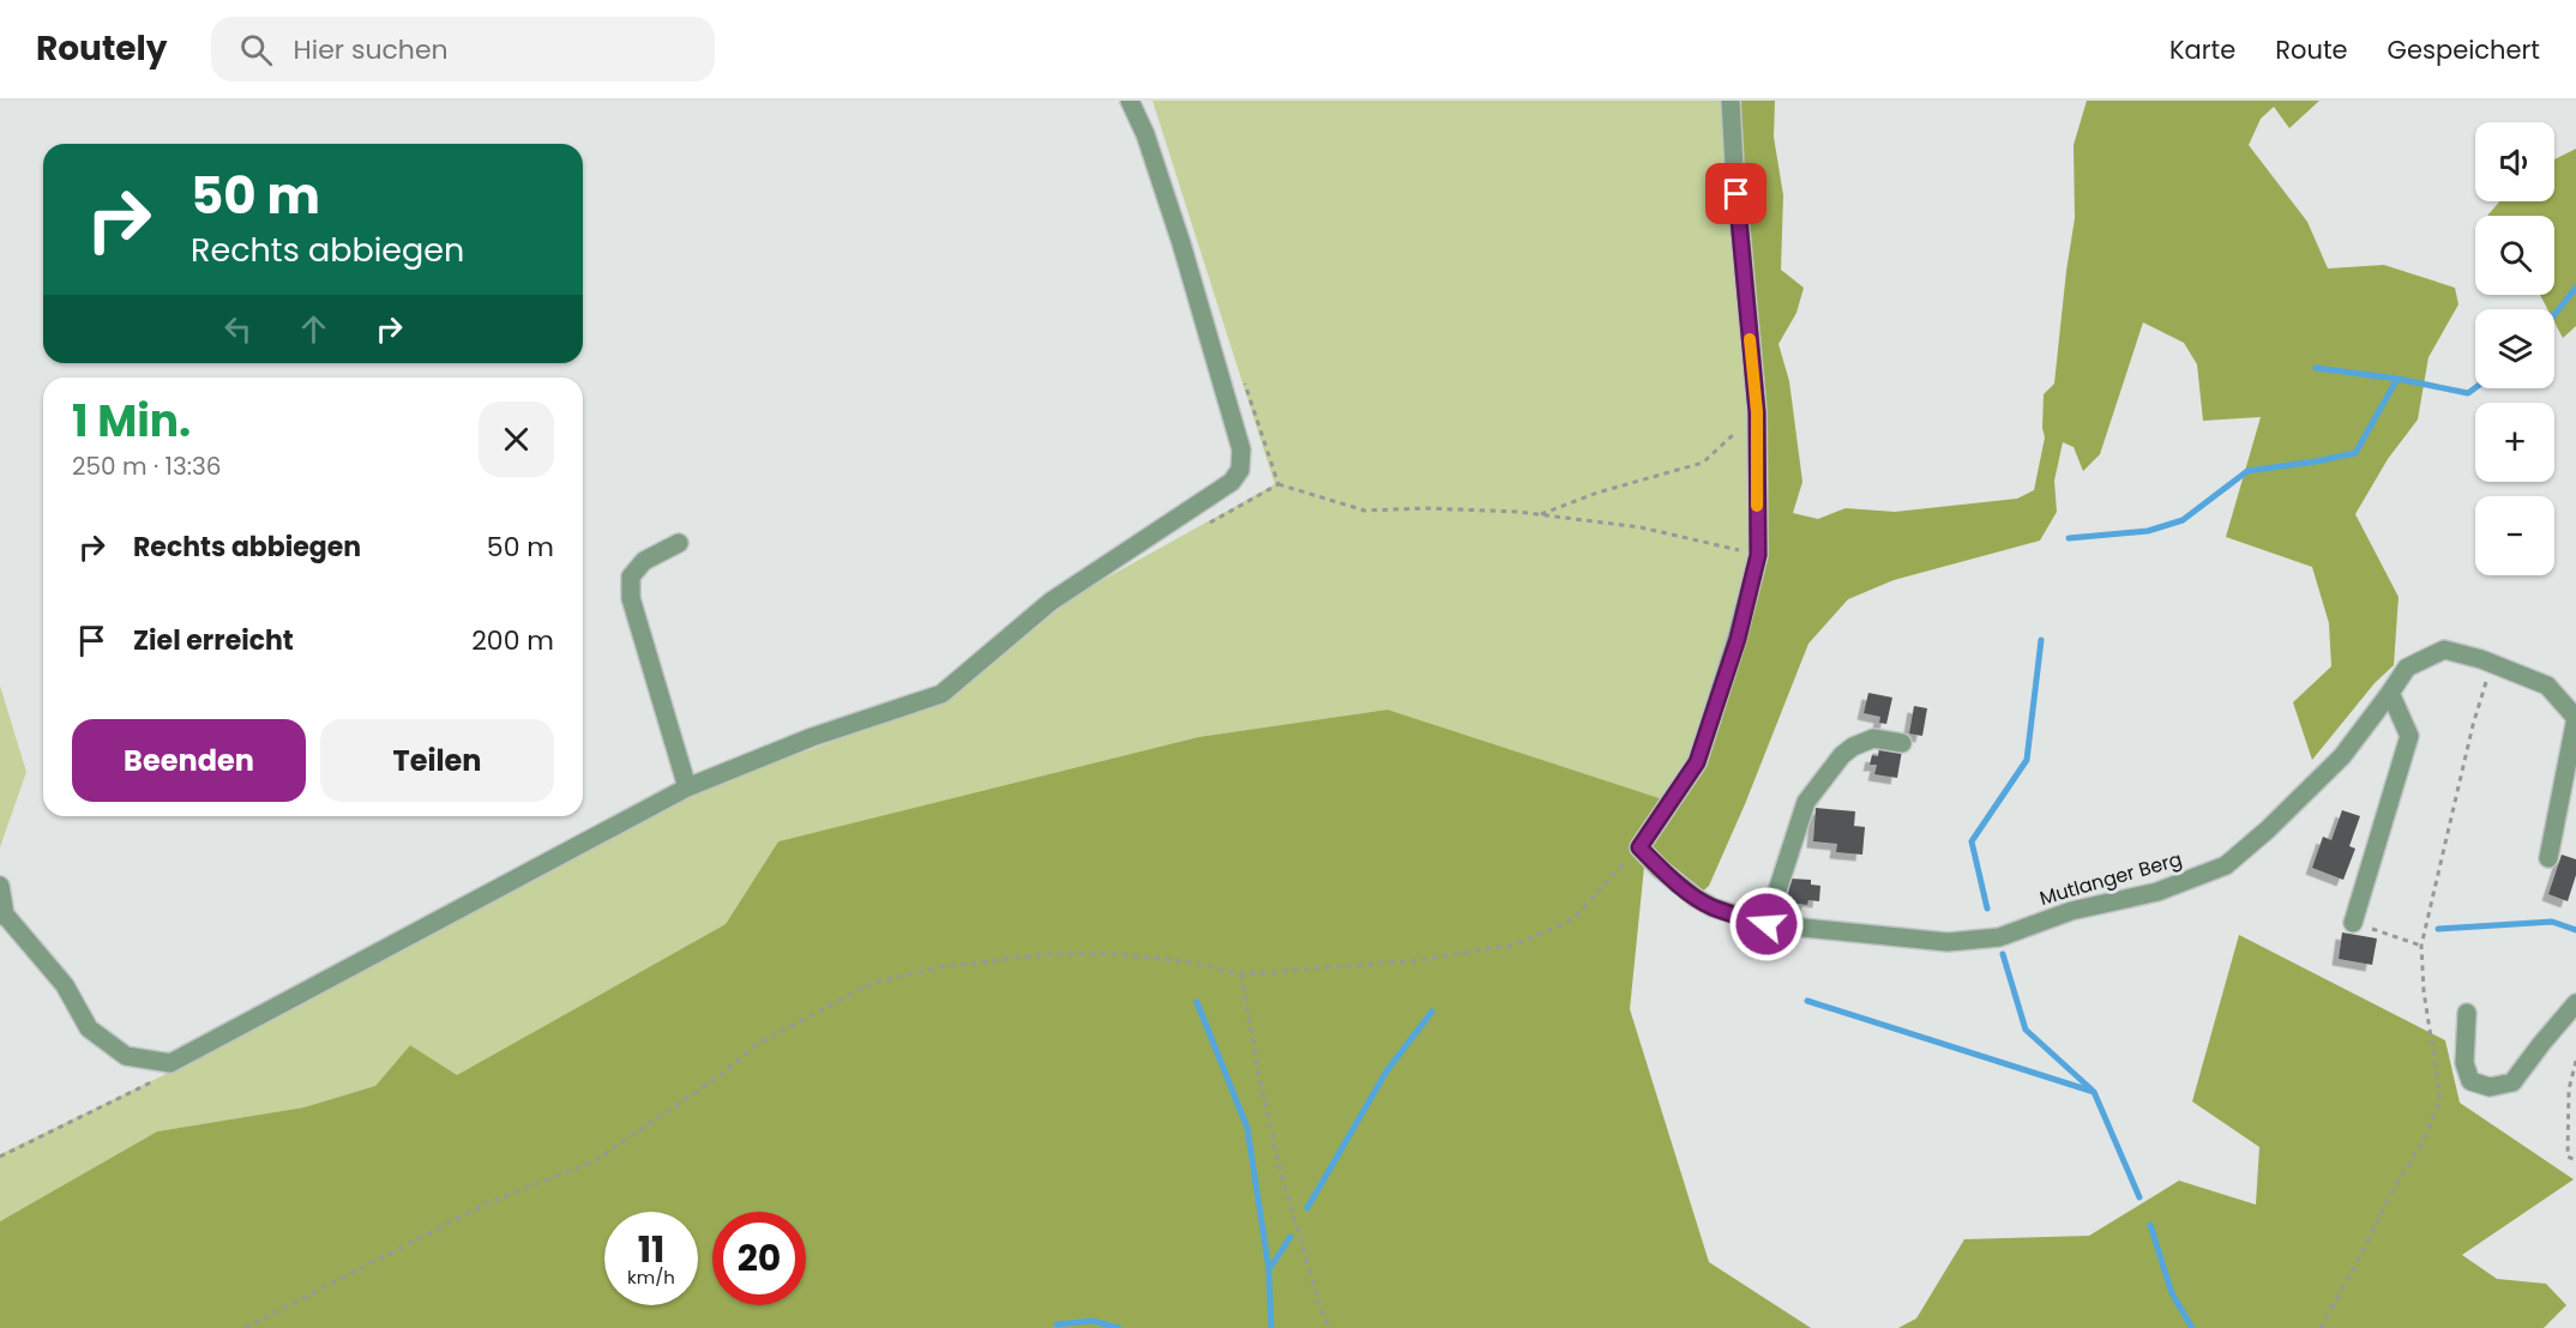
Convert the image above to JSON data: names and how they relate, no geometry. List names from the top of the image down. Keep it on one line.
{"streets":{"street":["Mutlanger Berg"]},"page":{"header":"Routely","search":"Hier suchen","nav":["Karte","Route","Gespeichert"],"map_buttons":["+","−"],"turn":["50 m","Rechts abbiegen"],"heading":["1 Min.","250 m · 13:36"],"list":[{"name":"Rechts abbiegen","value":"50 m"},{"name":"Ziel erreicht","value":"200 m"}],"buttons":["Beenden","Teilen"],"speed":"11 km/h","limit":"20"}}
